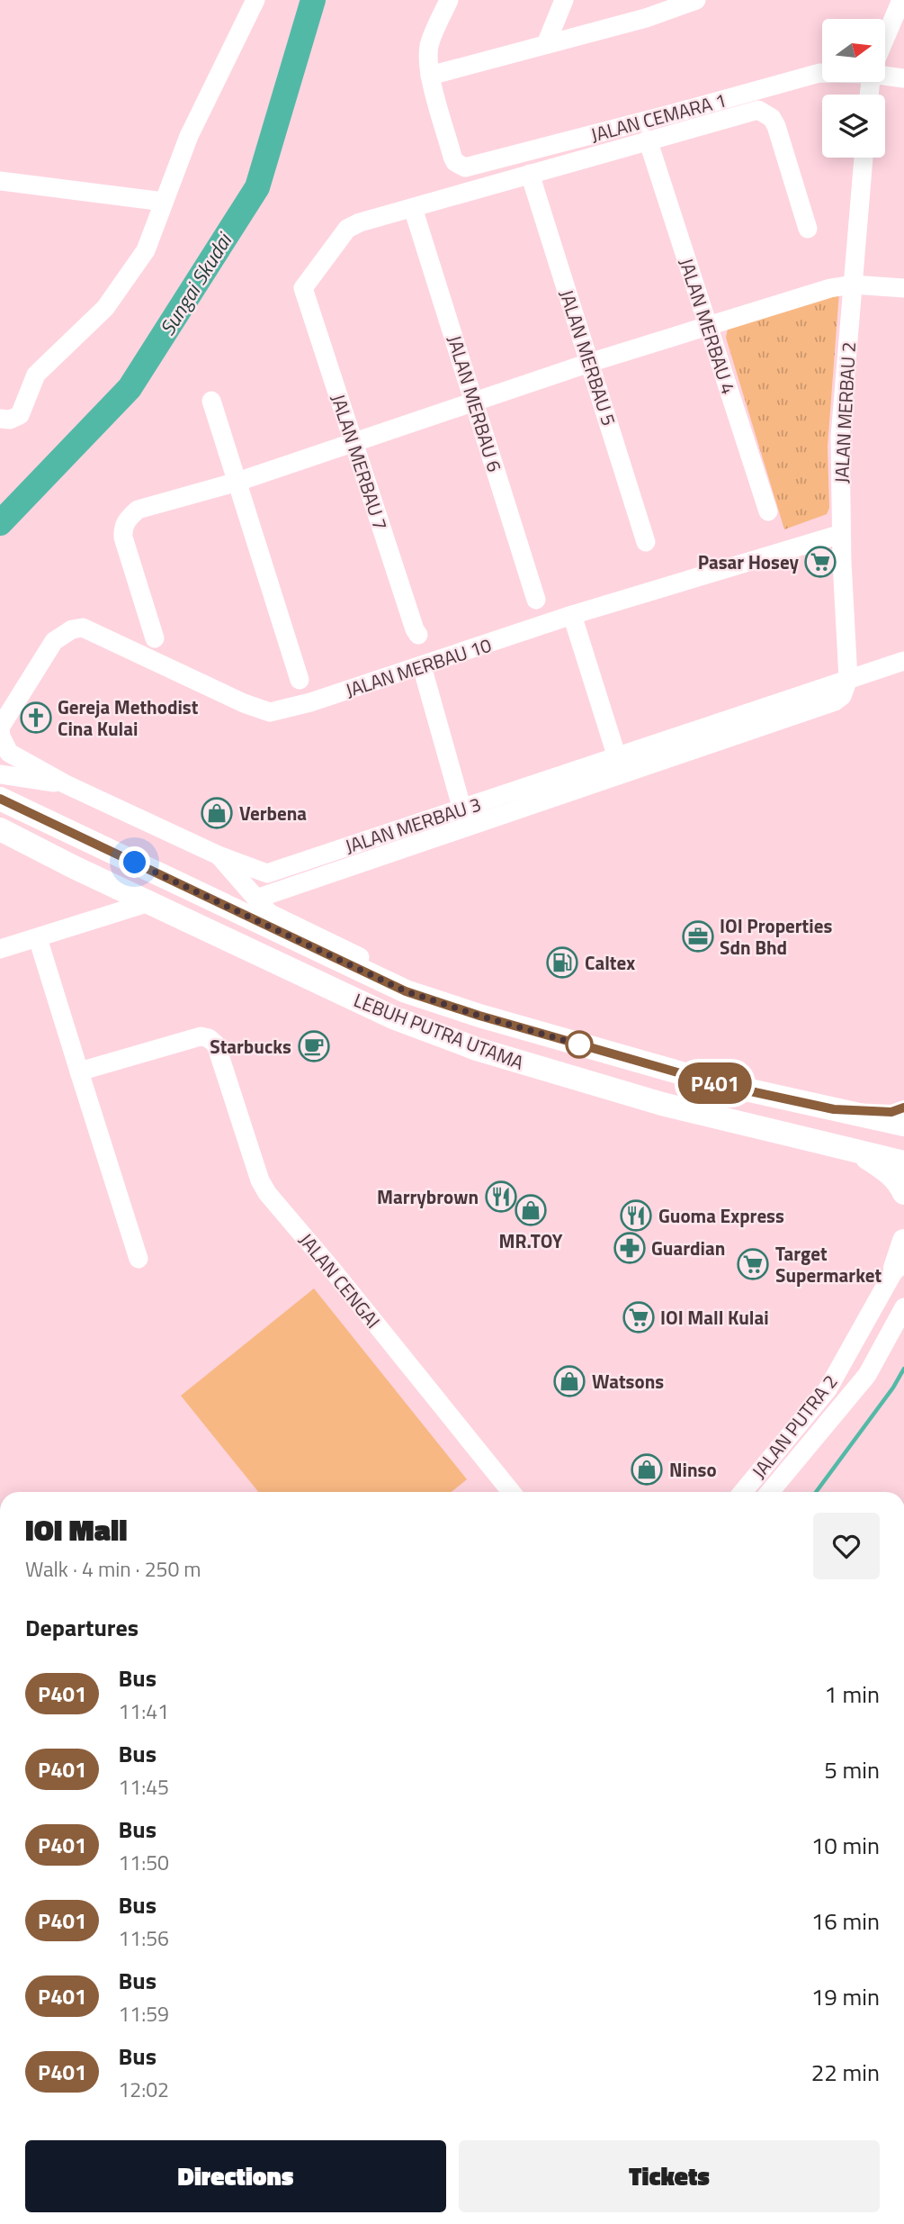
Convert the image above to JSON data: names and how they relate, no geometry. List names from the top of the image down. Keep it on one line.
{"streets":{"main road":["LEBUH PUTRA UTAMA"],"street":["JALAN CEMARA 1","JALAN MERBAU 4","JALAN MERBAU 5","JALAN MERBAU 6","JALAN MERBAU 2","JALAN MERBAU 7","JALAN MERBAU 10","JALAN MERBAU 3","JALAN CENGAI","JALAN PUTRA 2"]},"crossings":[["JALAN MERBAU 6","JALAN MERBAU 7"],["JALAN MERBAU 2","JALAN MERBAU 10"],["JALAN MERBAU 2","JALAN MERBAU 3"],["JALAN MERBAU 10","JALAN MERBAU 3"]],"water":["Sungai Skudai"],"places":{"supermarket":["Pasar Hosey","Target Supermarket","IOI Mall Kulai"],"church":["Gereja Methodist Cina Kulai"],"shop":["Verbena","MR.TOY","Watsons","Ninso"],"office":["IOI Properties Sdn Bhd"],"fuel station":["Caltex"],"cafe":["Starbucks"],"restaurant":["Marrybrown","Guoma Express"],"pharmacy":["Guardian"]},"lines":["bus line P401"],"north":"right","page":{"on_map":"P401","heading":[["IOI Mall","Walk · 4 min · 250 m"],"Departures"],"list":[{"mark":"P401","name":"Bus","note":"11:41","value":"1 min"},{"mark":"P401","name":"Bus","note":"11:45","value":"5 min"},{"mark":"P401","name":"Bus","note":"11:50","value":"10 min"},{"mark":"P401","name":"Bus","note":"11:56","value":"16 min"},{"mark":"P401","name":"Bus","note":"11:59","value":"19 min"},{"mark":"P401","name":"Bus","note":"12:02","value":"22 min"}],"buttons":["Directions","Tickets"]}}
